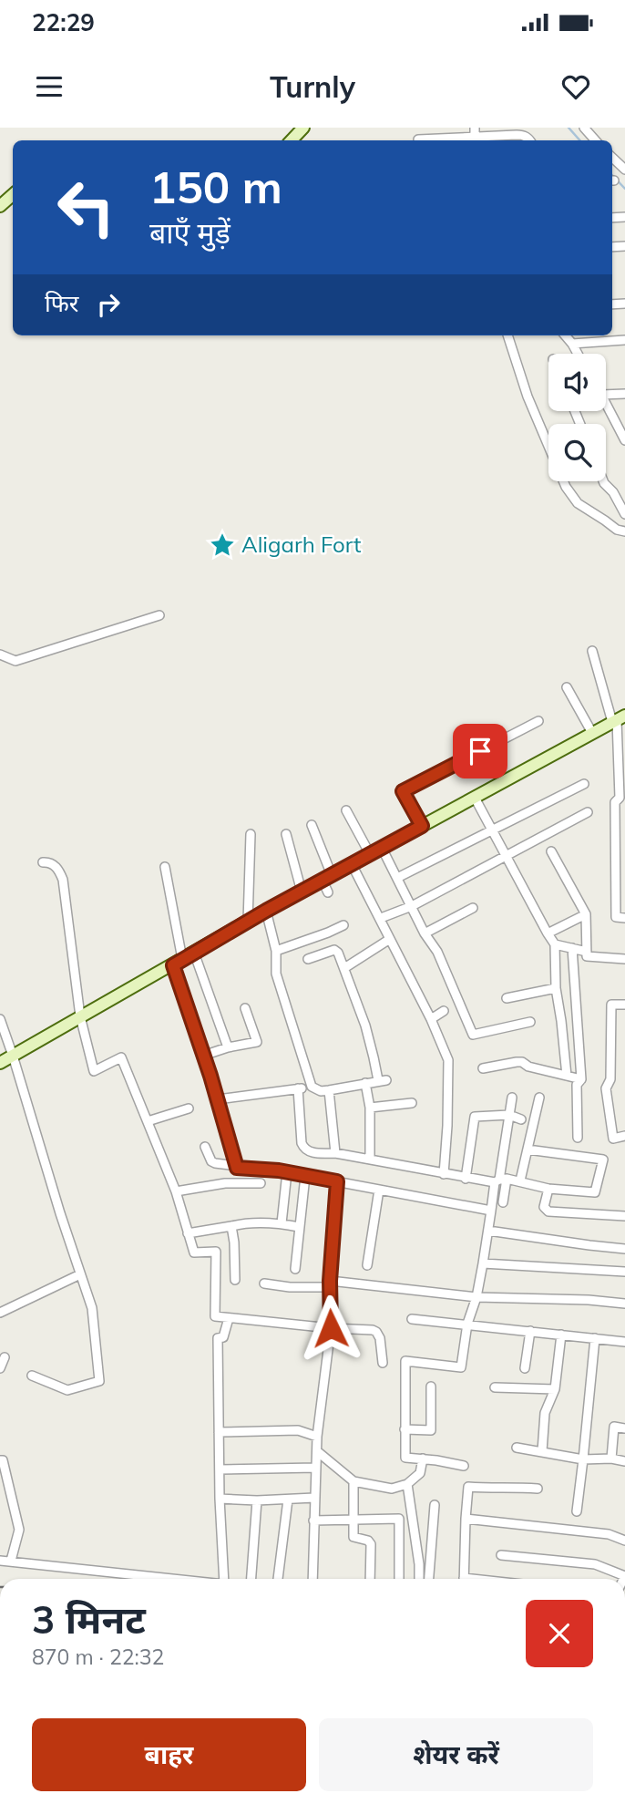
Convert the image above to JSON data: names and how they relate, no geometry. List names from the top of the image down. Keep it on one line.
{"places":{"place":["Aligarh Fort"]},"page":{"status":"22:29","header":"Turnly","turn":["150 m","बाएँ मुड़ें"],"then":"फिर","heading":["3 मिनट","870 m · 22:32"],"buttons":["बाहर","शेयर करें"]}}
